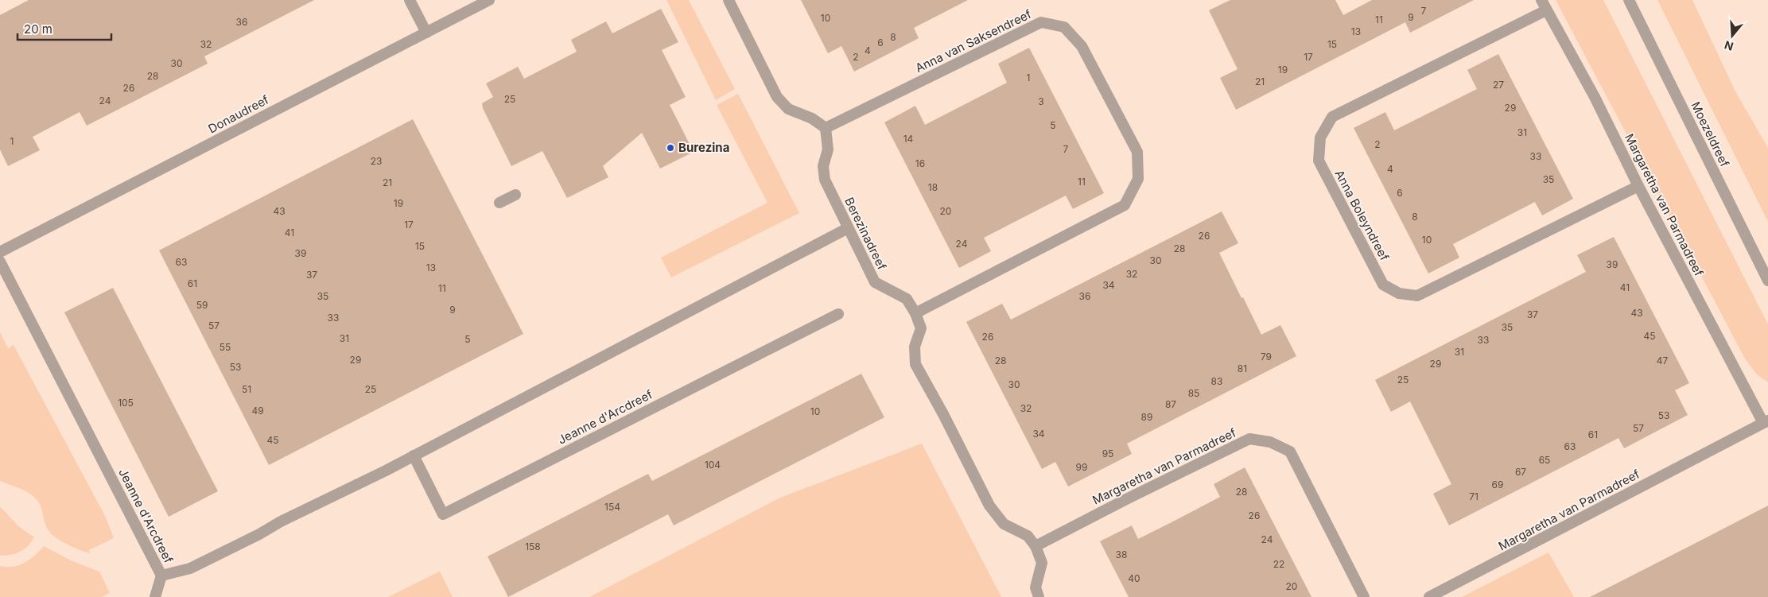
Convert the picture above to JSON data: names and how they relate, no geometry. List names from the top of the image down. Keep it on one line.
{"streets":{"street":["Anna van Saksendreef","Donaudreef","Moezeldreef","Margaretha van Parmadreef","Anna Boleyndreef","Berezinadreef","Jeanne d'Arcdreef"]},"crossings":[["Anna van Saksendreef","Berezinadreef"],["Margaretha van Parmadreef","Anna Boleyndreef"],["Margaretha van Parmadreef","Berezinadreef"],["Berezinadreef","Jeanne d'Arcdreef"]],"places":["Burezina"],"house_numbers":["7","9","10","11","36","13","8","6","32","15","4","2","17","30","19","28","1","21","27","26","25","24","3","29","5","31","14","1","2","7","33","23","16","4","35","11","21","18","6","19","43","20","8","17","41","26","10","24","15","28","39","30","63","39","13","32","37","61","34","41","11","35","36","59","9","43","37","33","57","35","45","26","31","5","33","55","31","79","29","28","47","29","53","81","25","83","30","51","25","85","105","87","32","49","10","53","89","57","34","61","45","63","95","65","104","99","67","69","28","71","154","26","24","158","38","22","40","20"],"scale_bar":"20 m","north":"bottom"}
